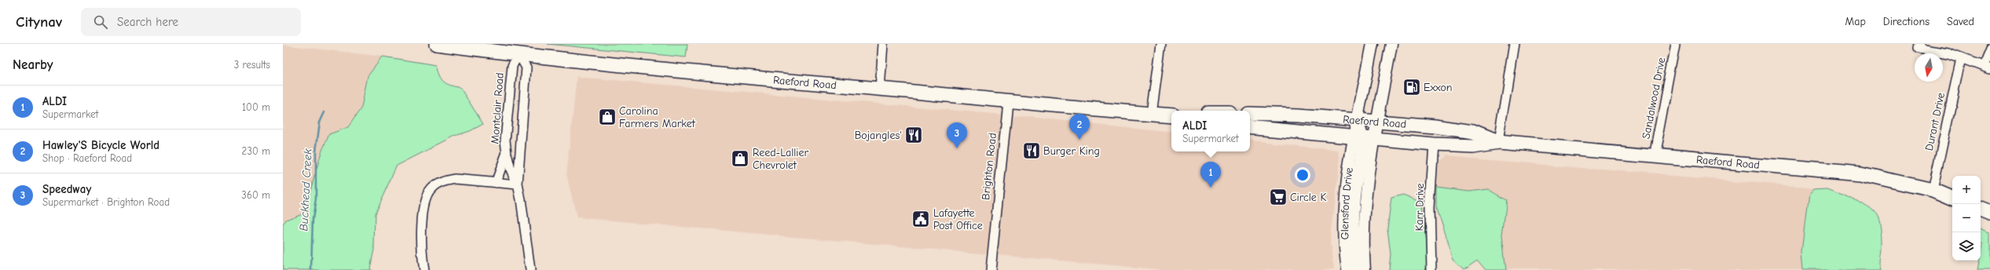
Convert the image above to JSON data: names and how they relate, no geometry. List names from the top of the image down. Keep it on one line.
{"streets":{"highway":["Raeford Road"],"main road":["Glensford Drive"],"street":["Sandalwood Drive","Montclair Road","Durant Drive","Brighton Road","Karr Drive"]},"crossings":[["Raeford Road","Sandalwood Drive"],["Raeford Road","Montclair Road"],["Raeford Road","Durant Drive"],["Raeford Road","Brighton Road"],["Raeford Road","Glensford Drive"],["Raeford Road","Karr Drive"]],"water":["Buckhead Creek"],"places":{"fuel station":["Exxon"],"shop":["Carolina Farmers Market","Reed-Lallier Chevrolet"],"restaurant":["Bojangles'","Burger King"],"supermarket":["Circle K"],"public building":["Lafayette Post Office"]},"north":"bottom","page":{"header":"Citynav","search":"Search here","nav":["Map","Directions","Saved"],"heading":["Nearby","3 results"],"list":[{"mark":"1","name":"ALDI","note":"Supermarket","value":"100 m"},{"mark":"2","name":"Hawley'S Bicycle World","note":"Shop · Raeford Road","value":"230 m"},{"mark":"3","name":"Speedway","note":"Supermarket · Brighton Road","value":"360 m"}],"popup":["ALDI","Supermarket"],"pins":["2","3","1"],"map_buttons":["+","−"]}}
